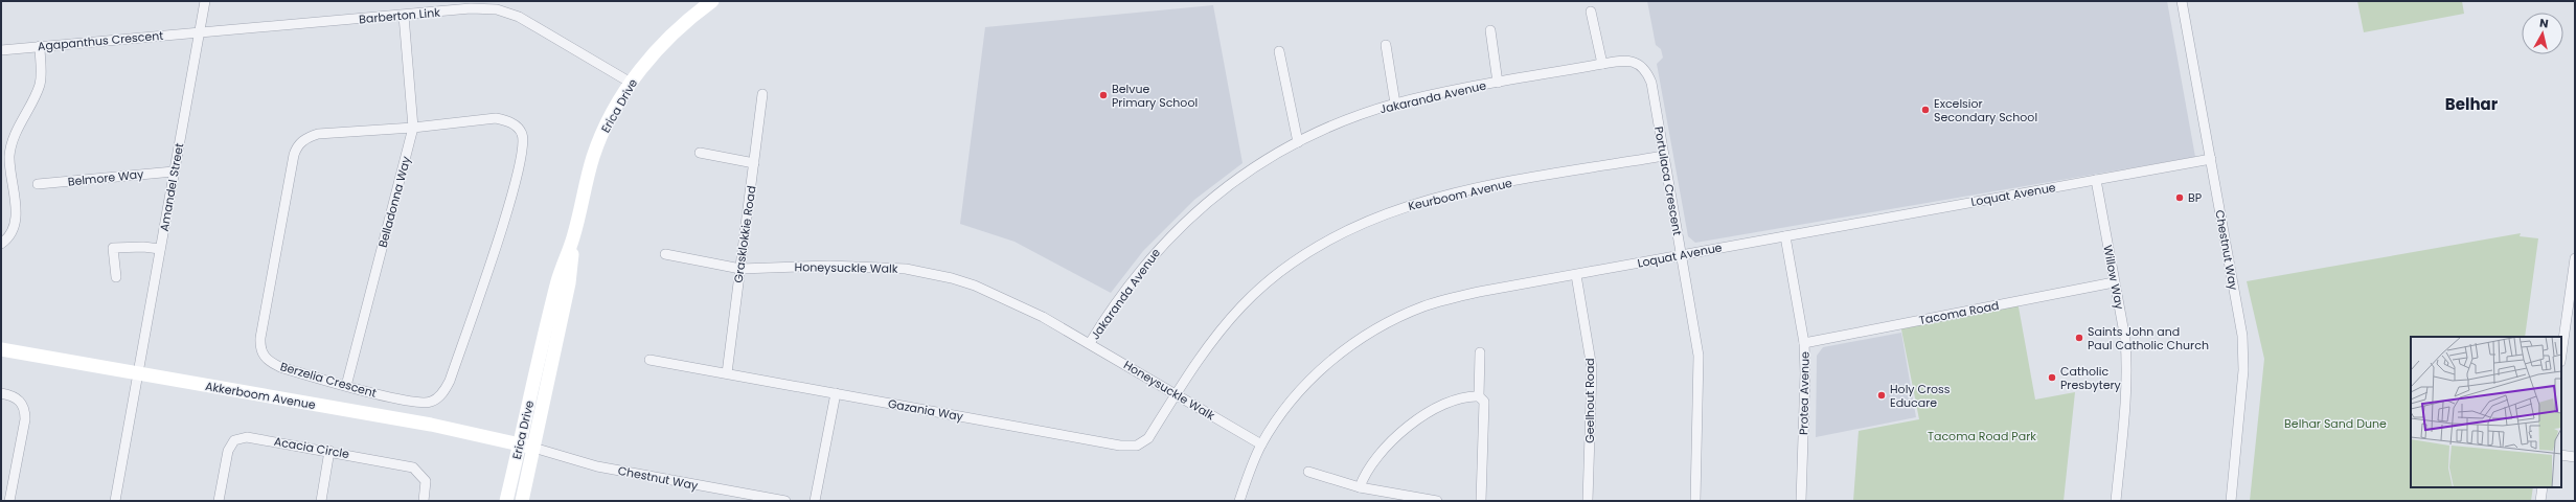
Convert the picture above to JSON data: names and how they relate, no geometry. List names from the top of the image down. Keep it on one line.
{"streets":{"main road":["Erica Drive","Akkerboom Avenue"],"street":["Barberton Link","Agapanthus Crescent","Jakaranda Avenue","Belmore Way","Portulaca Crescent","Amandel Street","Keurboom Avenue","Loquat Avenue","Belladonna Way","Grasklokkie Road","Chestnut Way","Honeysuckle Walk","Willow Way","Tacoma Road","Berzelia Crescent","Protea Avenue","Geelhout Road","Gazania Way","Acacia Circle"]},"crossings":[["Barberton Link","Agapanthus Crescent"],["Barberton Link","Erica Drive"],["Barberton Link","Amandel Street"],["Barberton Link","Belladonna Way"],["Agapanthus Crescent","Amandel Street"],["Jakaranda Avenue","Portulaca Crescent"],["Jakaranda Avenue","Honeysuckle Walk"],["Erica Drive","Chestnut Way"],["Erica Drive","Akkerboom Avenue"],["Belmore Way","Amandel Street"],["Portulaca Crescent","Keurboom Avenue"],["Portulaca Crescent","Loquat Avenue"],["Amandel Street","Akkerboom Avenue"],["Keurboom Avenue","Honeysuckle Walk"],["Keurboom Avenue","Gazania Way"],["Loquat Avenue","Chestnut Way"],["Loquat Avenue","Honeysuckle Walk"],["Loquat Avenue","Willow Way"],["Loquat Avenue","Protea Avenue"],["Loquat Avenue","Geelhout Road"],["Belladonna Way","Berzelia Crescent"],["Grasklokkie Road","Honeysuckle Walk"],["Grasklokkie Road","Gazania Way"],["Chestnut Way","Akkerboom Avenue"],["Honeysuckle Walk","Gazania Way"],["Willow Way","Tacoma Road"],["Tacoma Road","Protea Avenue"]],"districts":["Belhar"],"parks":["Belhar Sand Dune","Tacoma Road Park"],"places":["Belvue Primary School","Excelsior Secondary School","BP","Saints John and Paul Catholic Church","Catholic Presbytery","Holy Cross Educare"],"north":"top"}
